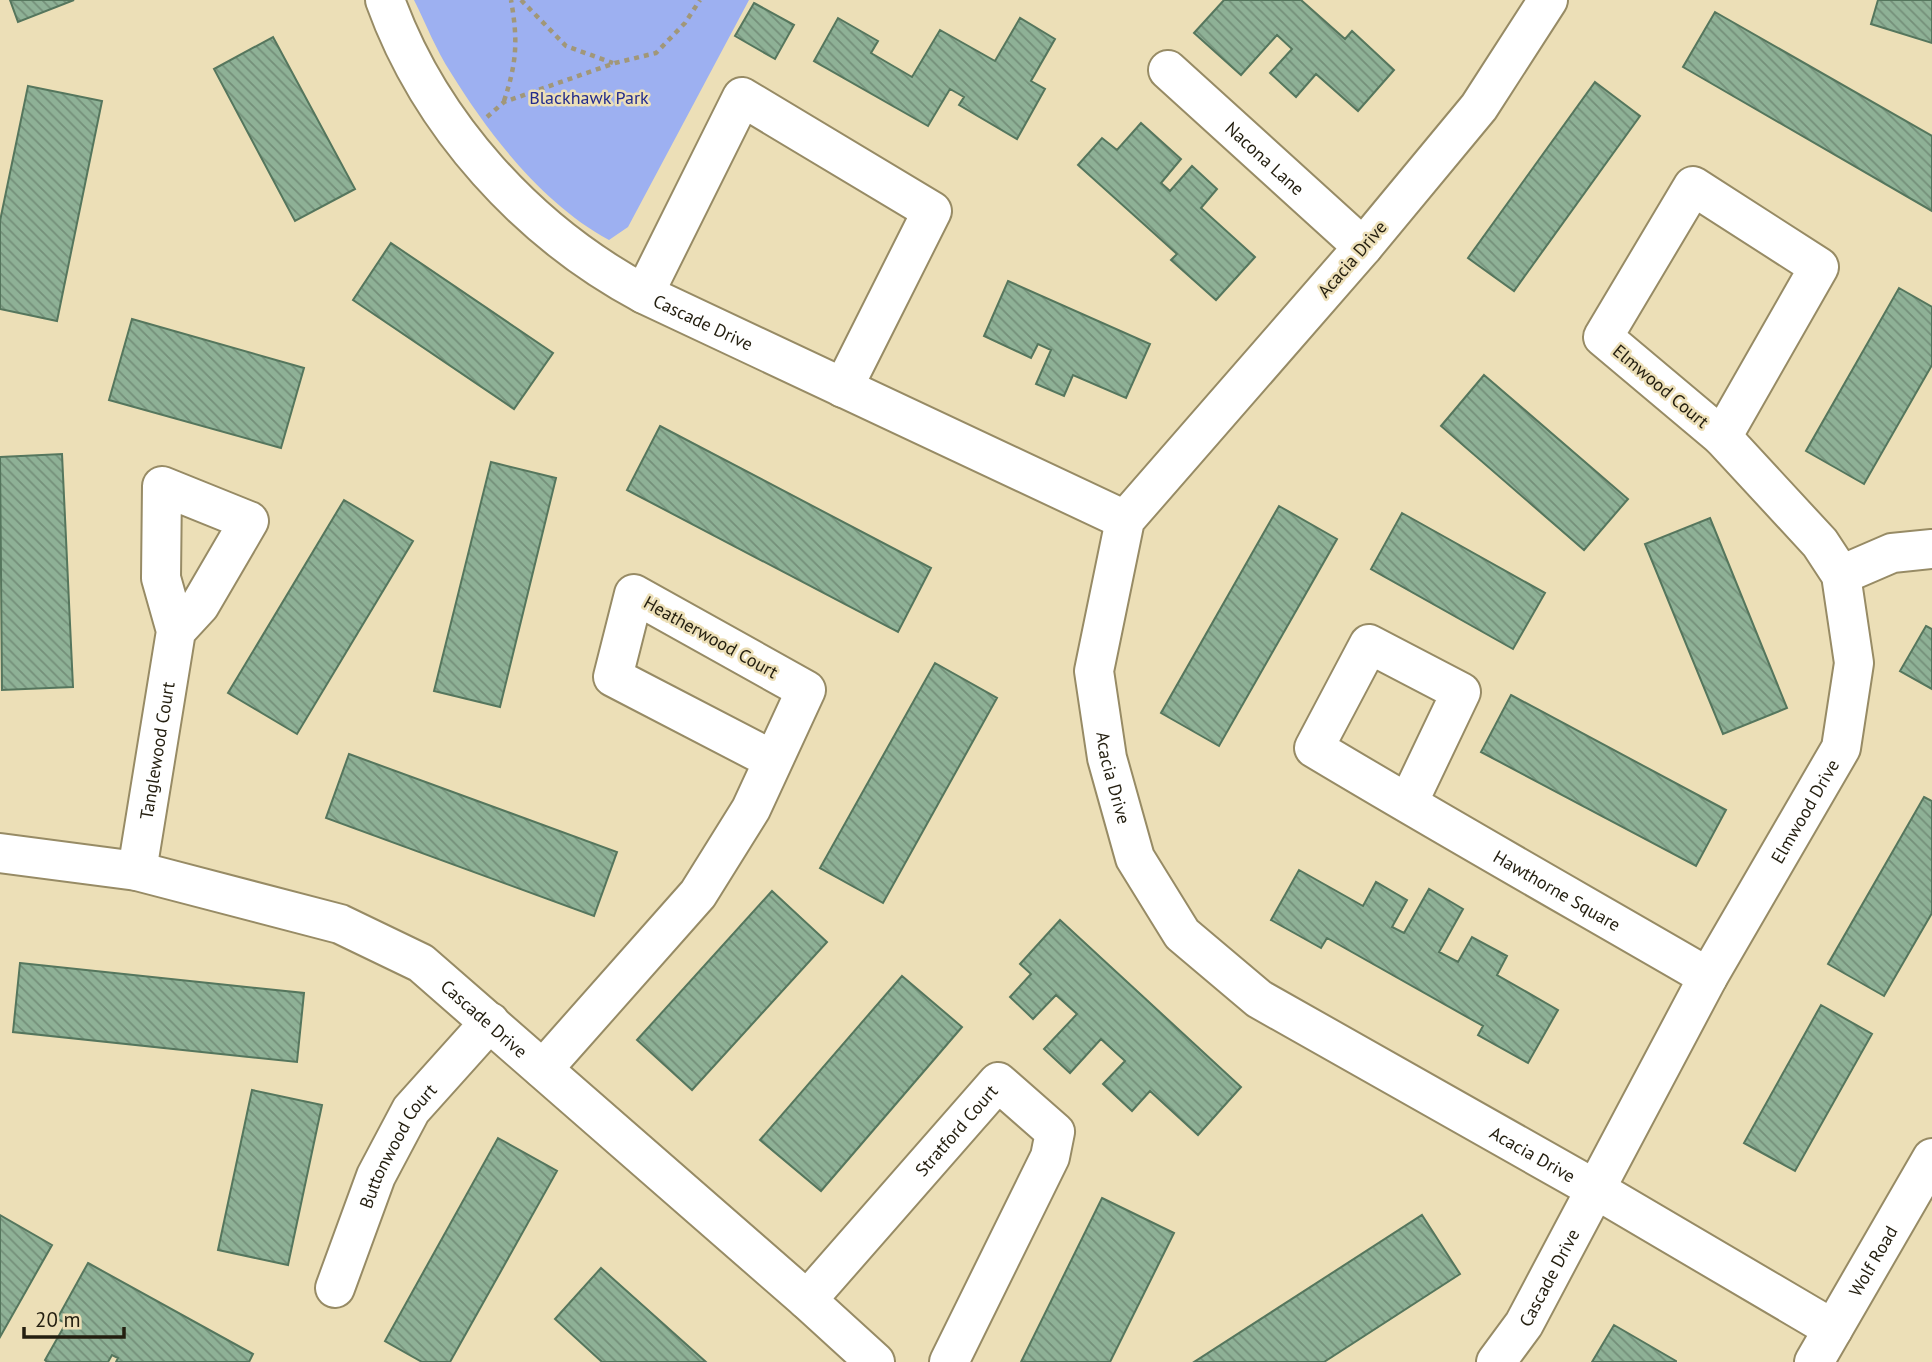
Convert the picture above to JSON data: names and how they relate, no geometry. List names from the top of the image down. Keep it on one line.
{"streets":{"street":["Nacona Lane","Acacia Drive","Cascade Drive","Elmwood Court","Heatherwood Court","Tanglewood Court","Elmwood Drive","Hawthorne Square","Stratford Court","Buttonwood Court","Wolf Road"]},"crossings":[["Nacona Lane","Acacia Drive"],["Acacia Drive","Cascade Drive"],["Acacia Drive","Elmwood Drive"],["Acacia Drive","Wolf Road"],["Cascade Drive","Heatherwood Court"],["Cascade Drive","Tanglewood Court"],["Cascade Drive","Elmwood Drive"],["Cascade Drive","Stratford Court"],["Cascade Drive","Buttonwood Court"],["Elmwood Court","Elmwood Drive"],["Elmwood Drive","Hawthorne Square"]],"parks":["Blackhawk Park"],"scale_bar":"20 m"}
